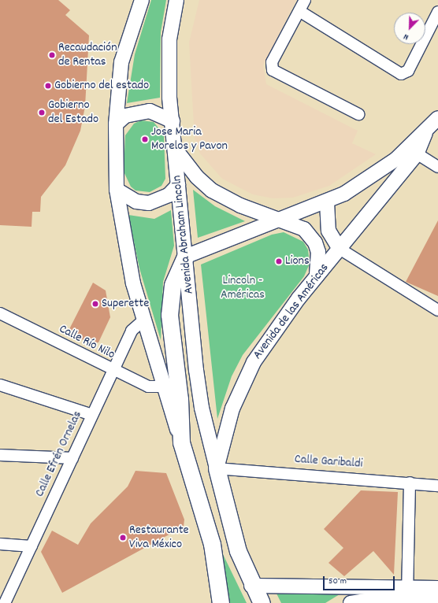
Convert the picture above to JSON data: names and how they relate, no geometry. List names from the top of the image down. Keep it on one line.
{"streets":{"highway":["Avenida de las Américas"],"main road":["Avenida Abraham Lincoln"],"street":["Calle Río Nilo","Calle Efrén Ornelas","Calle Garibaldi"]},"crossings":[["Avenida Abraham Lincoln","Avenida de las Américas"],["Avenida Abraham Lincoln","Calle Garibaldi"],["Avenida de las Américas","Calle Garibaldi"],["Calle Río Nilo","Calle Efrén Ornelas"]],"parks":["Lincoln - Américas"],"places":["Recaudación de Rentas","Gobierno del estado","Gobierno del Estado","Jose Maria Morelos y Pavon","Lions","Superette","Restaurante Viva México"],"scale_bar":"50 m","north":"bottom left"}
